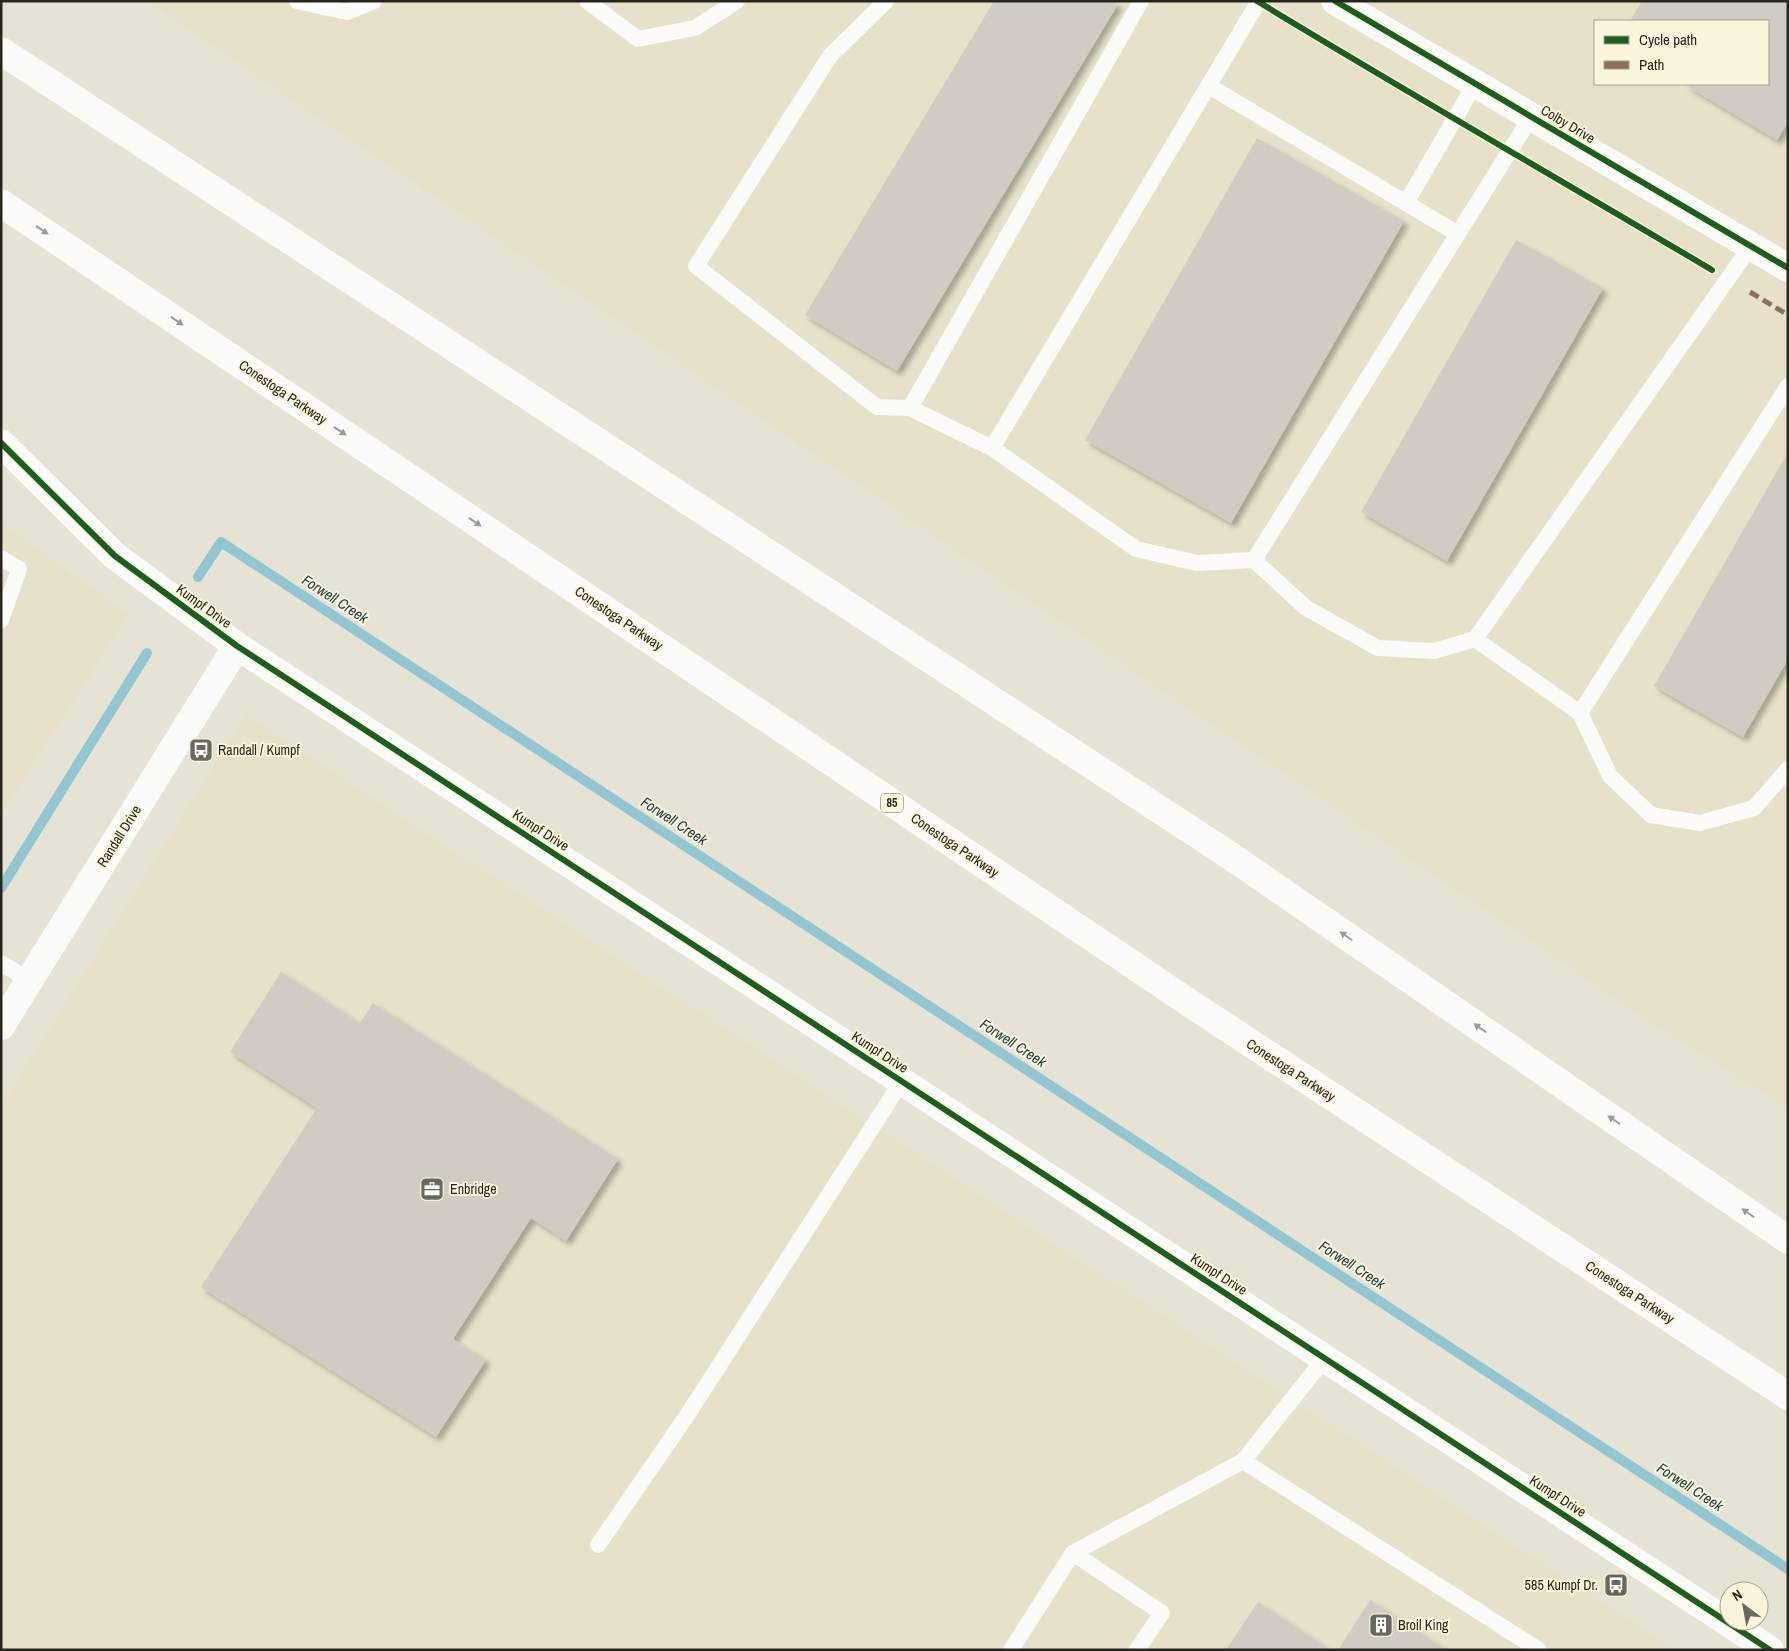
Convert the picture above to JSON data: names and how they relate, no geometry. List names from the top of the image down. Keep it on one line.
{"streets":{"main road":["Colby Drive","Conestoga Parkway","Kumpf Drive","85","Randall Drive"]},"crossings":[["Kumpf Drive","Randall Drive"]],"water":["Forwell Creek"],"places":{"bus stop":["Randall / Kumpf","585 Kumpf Dr."],"office":["Enbridge"],"building":["Broil King"]},"legend":["Cycle path","Path"],"north":"top left"}
